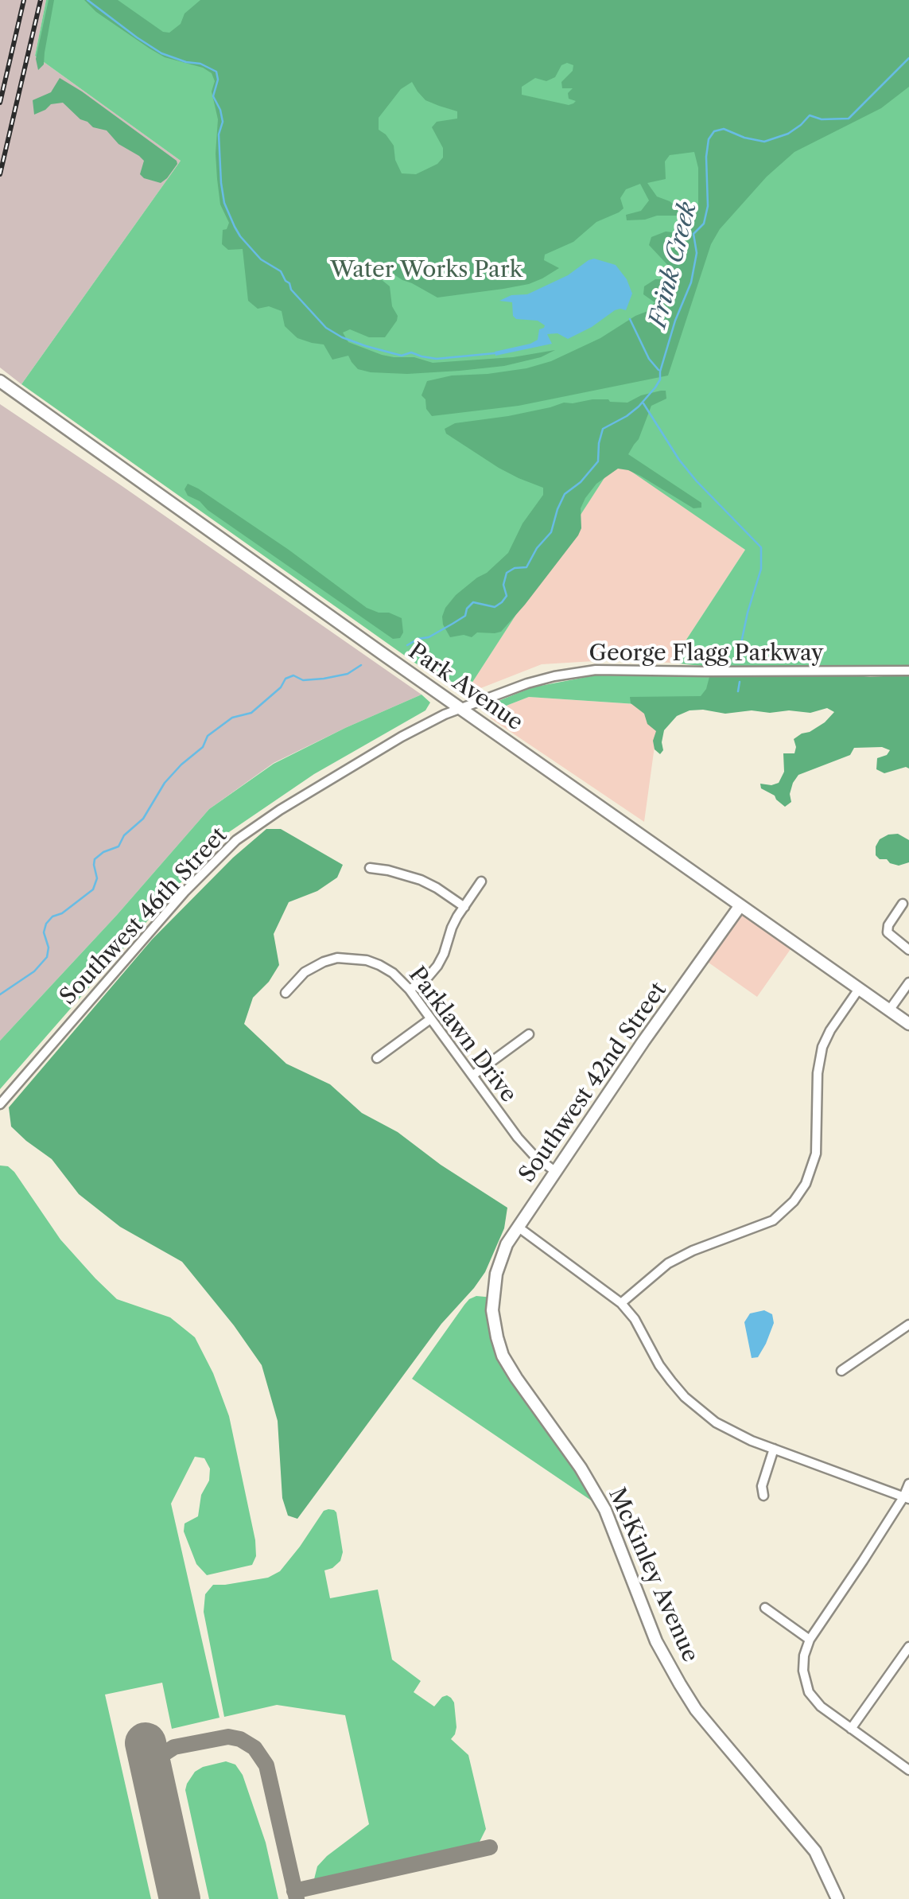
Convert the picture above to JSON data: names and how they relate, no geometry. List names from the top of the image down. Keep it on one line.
{"streets":{"main road":["Park Avenue","Southwest 42nd Street","McKinley Avenue"],"street":["George Flagg Parkway","Southwest 46th Street","Parklawn Drive"]},"crossings":[["George Flagg Parkway","Park Avenue"],["George Flagg Parkway","Southwest 46th Street"],["Park Avenue","Southwest 46th Street"],["Park Avenue","Southwest 42nd Street"],["Parklawn Drive","Southwest 42nd Street"],["Southwest 42nd Street","McKinley Avenue"]],"water":["Frink Creek"],"parks":["Water Works Park"]}
